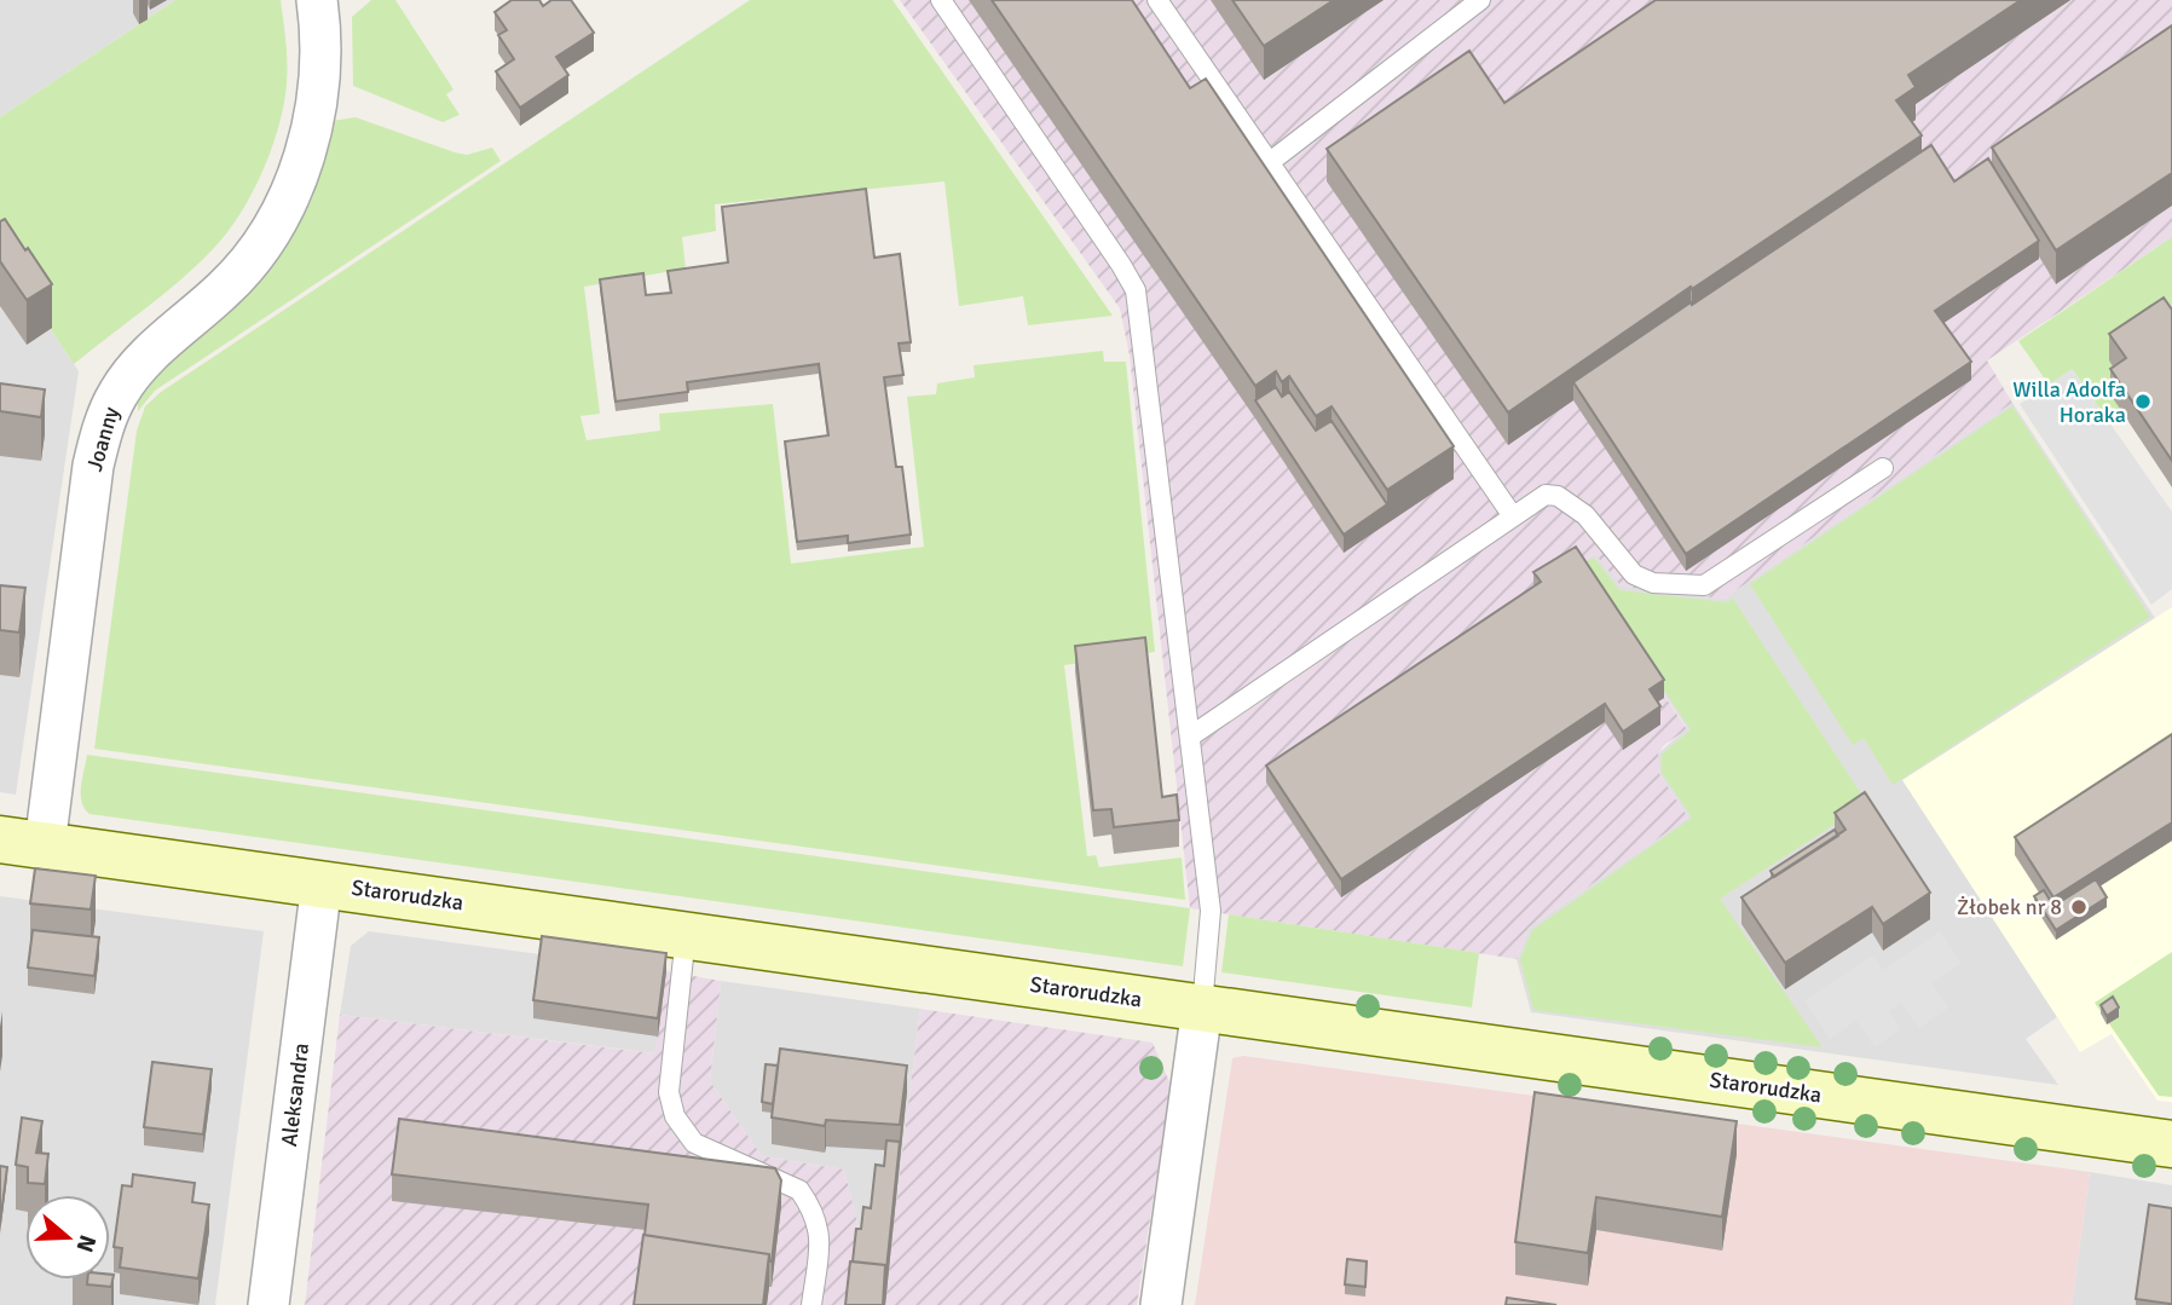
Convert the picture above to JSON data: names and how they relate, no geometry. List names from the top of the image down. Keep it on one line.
{"streets":{"street":["Joanny","Starorudzka","Aleksandra"]},"crossings":[["Joanny","Starorudzka"],["Starorudzka","Aleksandra"]],"places":["Willa Adolfa Horaka","Żłobek nr 8"],"north":"right"}
